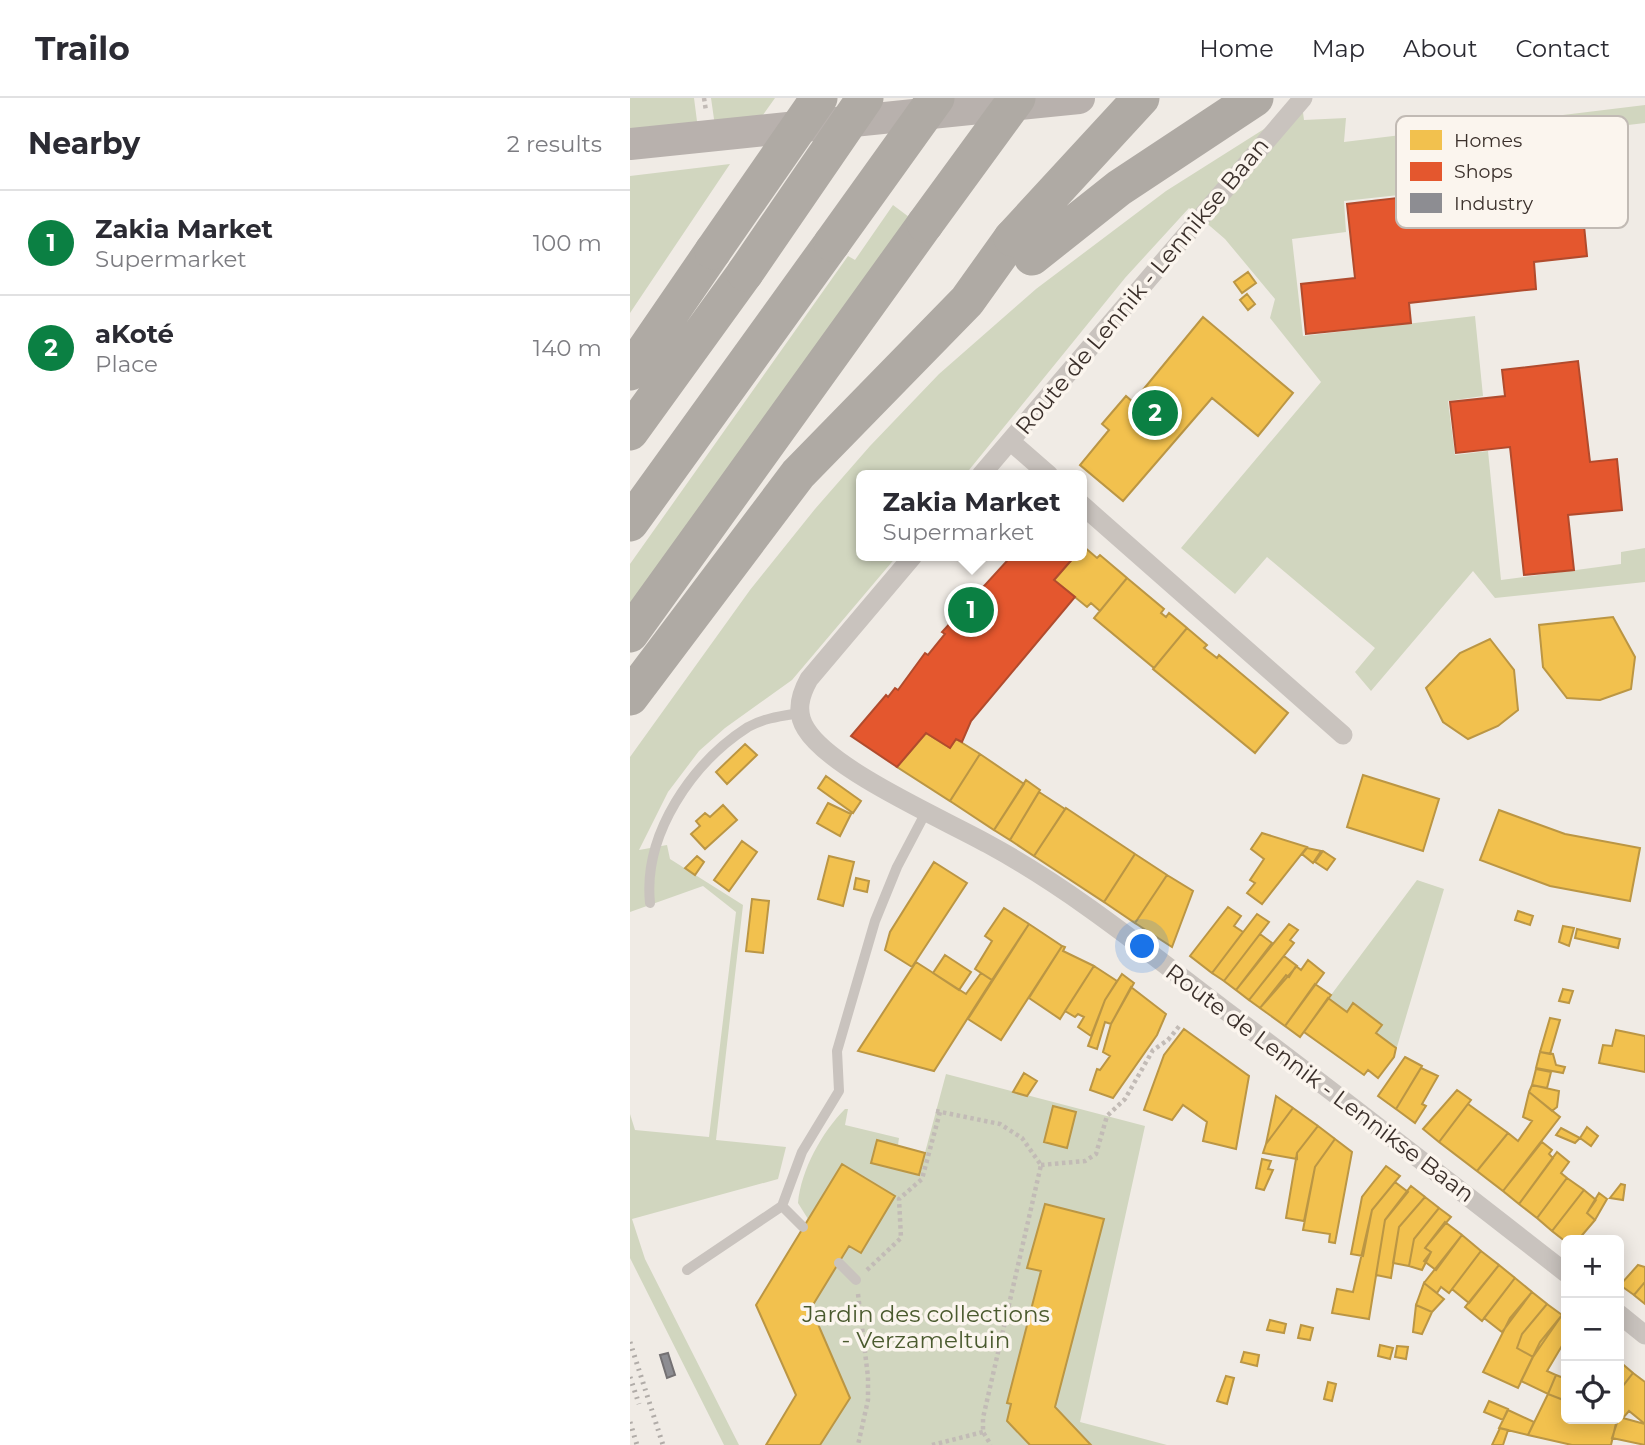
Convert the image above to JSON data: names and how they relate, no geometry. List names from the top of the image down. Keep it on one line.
{"streets":{"street":["Route de Lennik - Lennikse Baan"]},"parks":["Jardin des collections - Verzameltuin"],"legend":["Homes","Shops","Industry"],"page":{"header":"Trailo","nav":["Home","Map","About","Contact"],"heading":["Nearby","2 results"],"list":[{"mark":"1","name":"Zakia Market","note":"Supermarket","value":"100 m"},{"mark":"2","name":"aKoté","note":"Place","value":"140 m"}],"pins":["2","1"],"popup":["Zakia Market","Supermarket"],"map_buttons":["+","−"]}}
